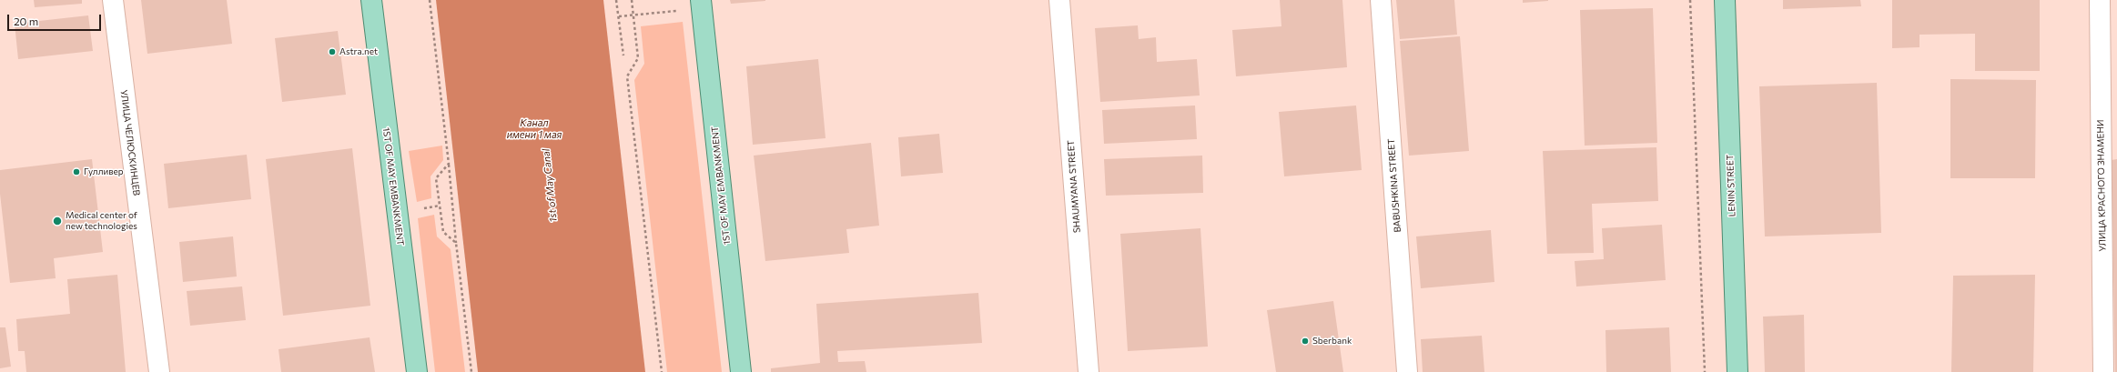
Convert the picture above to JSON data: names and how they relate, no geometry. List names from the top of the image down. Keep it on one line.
{"streets":{"main road":["1ST OF MAY EMBANKMENT","LENIN STREET"],"street":["УЛИЦА ЧЕЛЮСКИНЦЕВ","BABUSHKINA STREET","УЛИЦА КРАСНОГО ЗНАМЕНИ","SHAUMYANA STREET"]},"water":["Канал имени 1 мая","1st of May Canal"],"places":["Astra.net","Гулливер","Medical center of new technologies","Sberbank"],"scale_bar":"20 m"}
